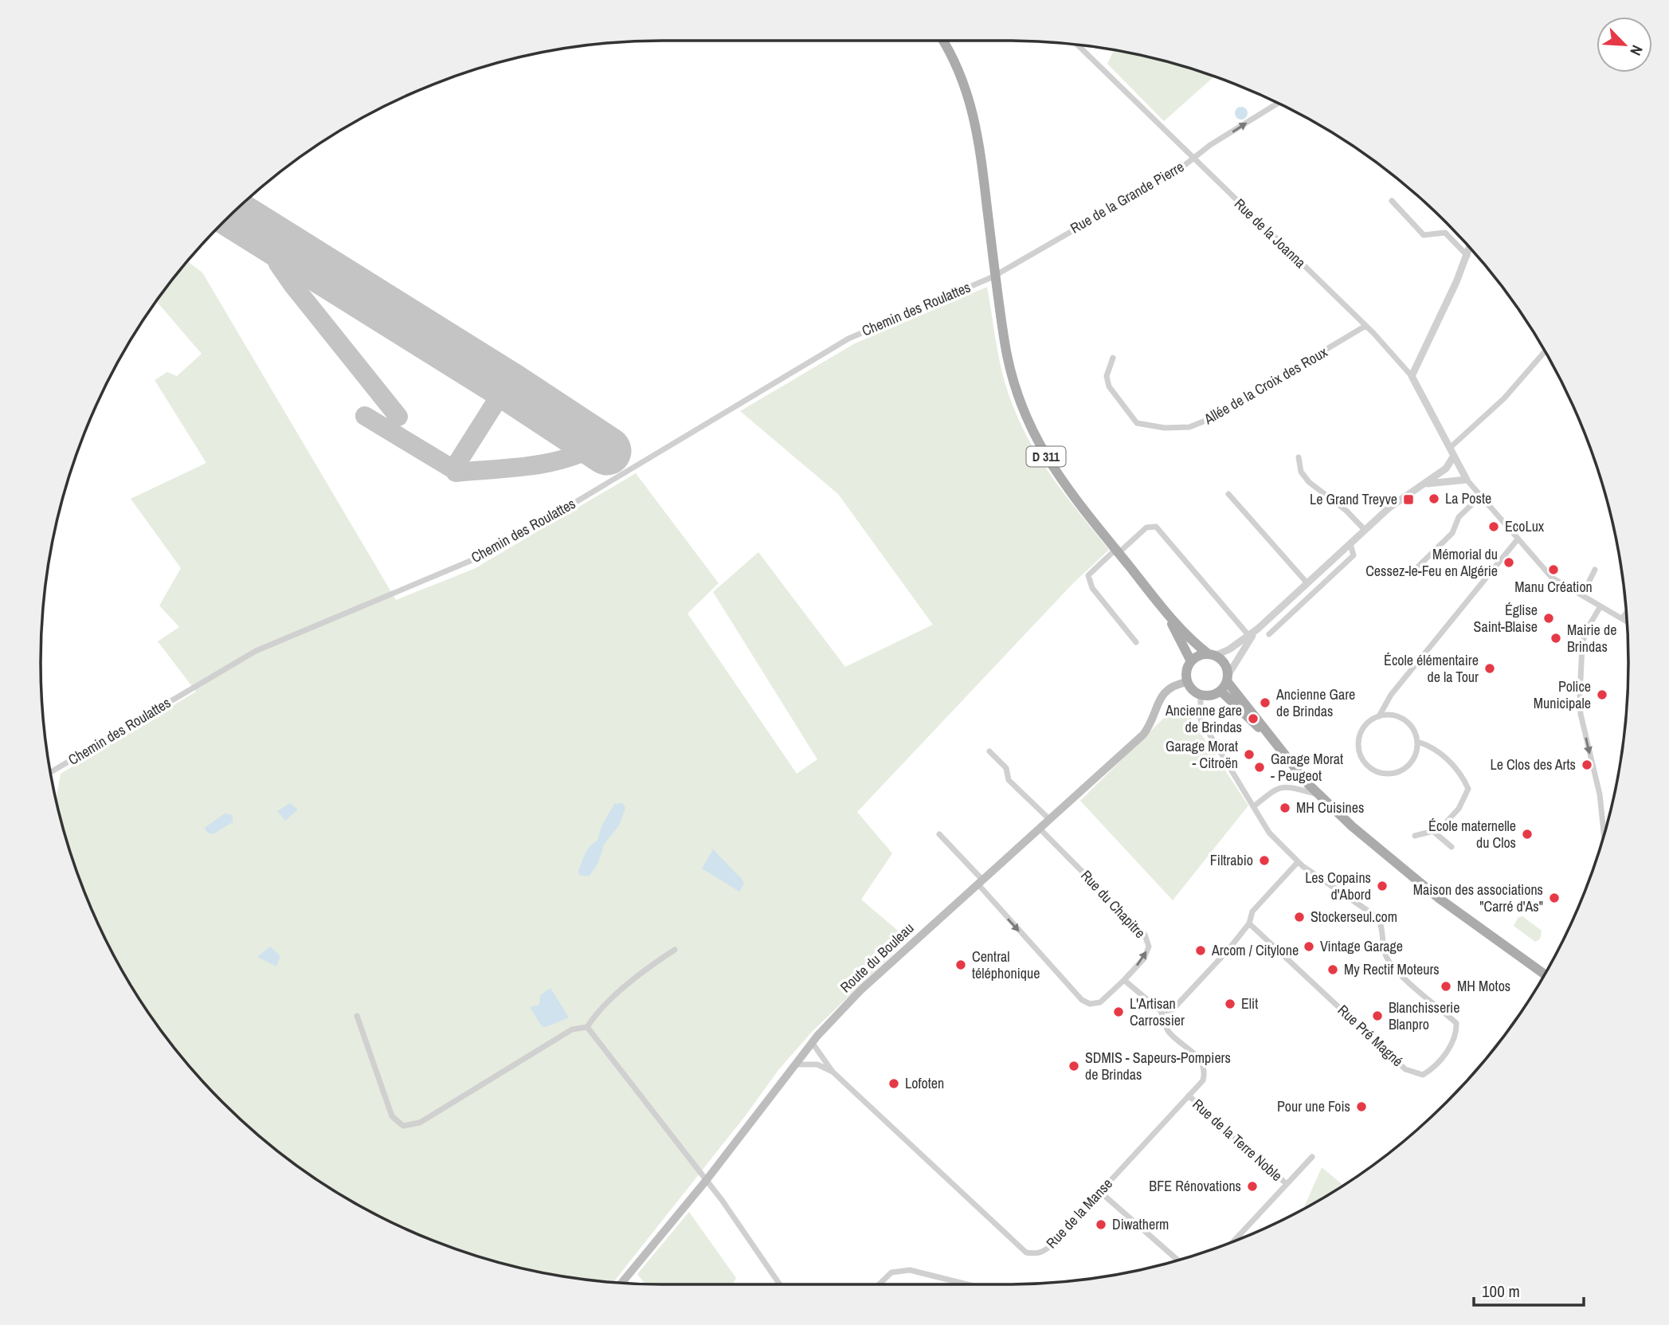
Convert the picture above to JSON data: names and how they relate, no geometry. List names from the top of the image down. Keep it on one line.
{"streets":{"main road":["D 311","Route du Bouleau"],"street":["Rue de la Grande Pierre","Rue de la Joanna","Chemin des Roulattes","Allée de la Croix des Roux","Rue du Chapitre","Rue Pré Magné","Rue de la Terre Noble","Rue de la Manse"]},"crossings":[["Rue de la Grande Pierre","Rue de la Joanna"],["Rue de la Grande Pierre","Chemin des Roulattes"],["Rue de la Grande Pierre","D 311"],["Rue de la Joanna","Allée de la Croix des Roux"],["Chemin des Roulattes","D 311"],["D 311","Route du Bouleau"],["D 311","Rue Pré Magné"],["Rue du Chapitre","Route du Bouleau"],["Route du Bouleau","Rue Pré Magné"],["Route du Bouleau","Rue de la Manse"],["Rue de la Terre Noble","Rue de la Manse"]],"places":{"other":["La Poste","EcoLux","Mémorial du Cessez-le-Feu en Algérie","Manu Création","Église Saint-Blaise","Mairie de Brindas","École élémentaire de la Tour","Police Municipale","Ancienne Gare de Brindas","Ancienne gare de Brindas","Garage Morat - Citroën","Le Clos des Arts","Garage Morat - Peugeot","MH Cuisines","École maternelle du Clos","Filtrabio","Les Copains d'Abord","Maison des associations \"Carré d'As\"","Stockerseul.com","Vintage Garage","Arcom / Citylone","Central téléphonique","My Rectif Moteurs","MH Motos","Elit","L'Artisan Carrossier","Blanchisserie Blanpro","SDMIS - Sapeurs-Pompiers de Brindas","Lofoten","Pour une Fois","BFE Rénovations","Diwatherm"],"transit":["Le Grand Treyve"]},"scale_bar":"100 m","north":"bottom right"}
